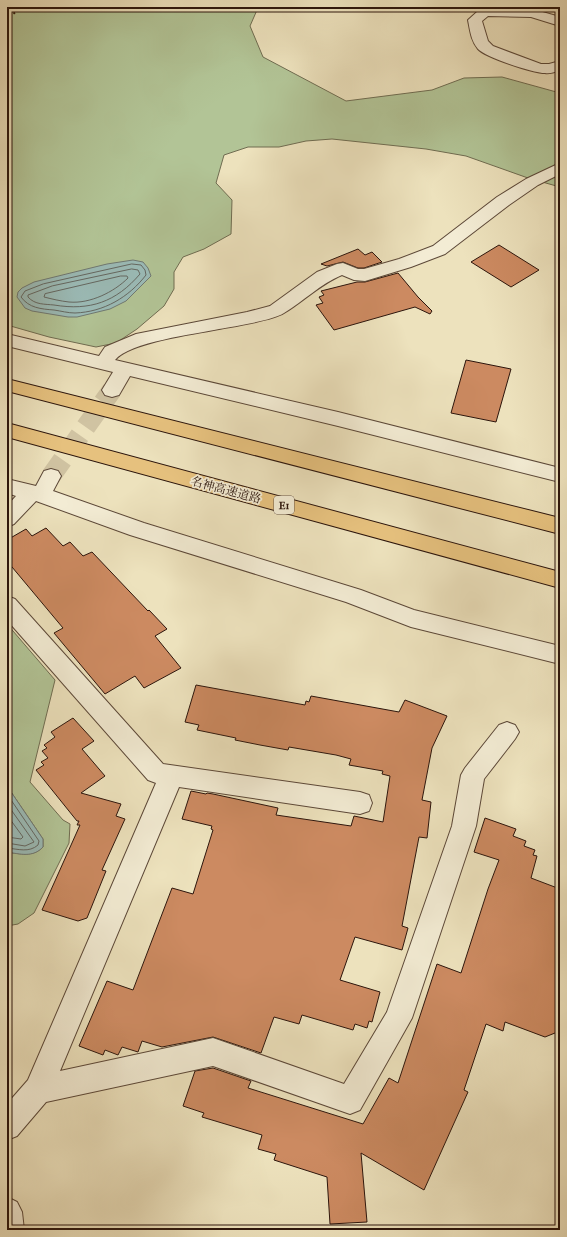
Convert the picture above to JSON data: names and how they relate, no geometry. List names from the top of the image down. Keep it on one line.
{"streets":{"highway":["名神高速道路","E1"]}}
